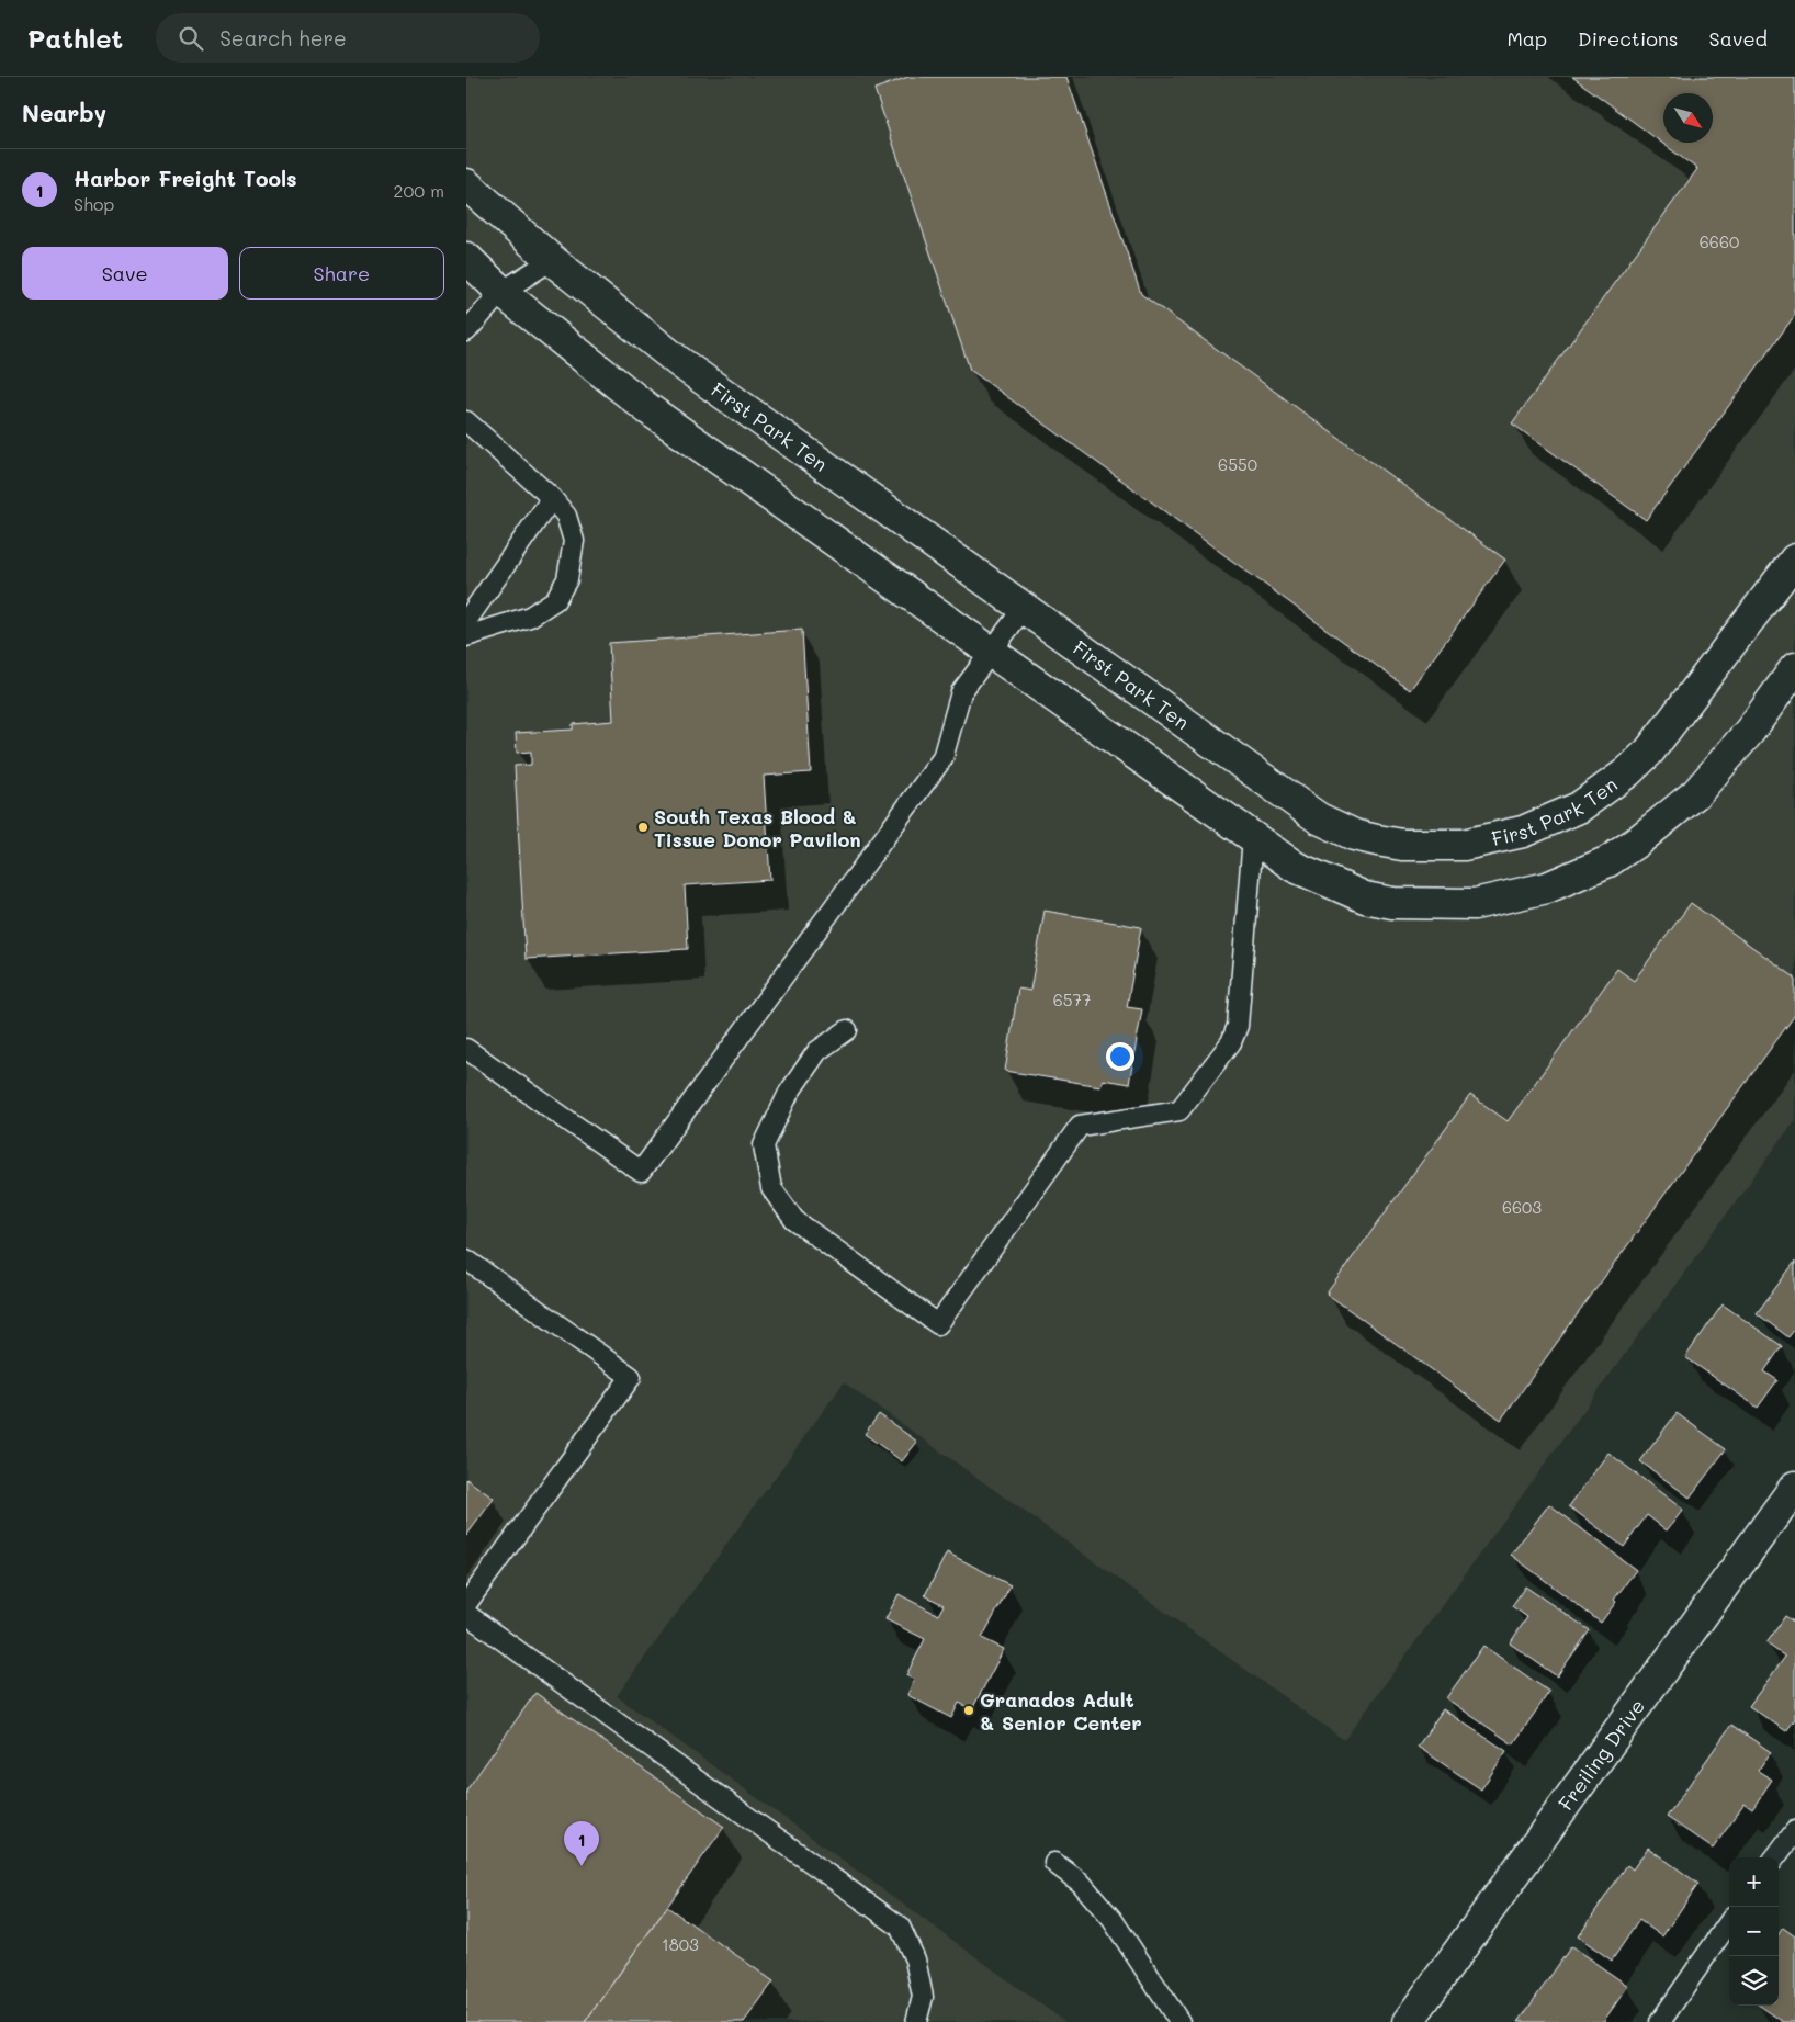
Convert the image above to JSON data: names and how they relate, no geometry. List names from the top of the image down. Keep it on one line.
{"streets":{"street":["First Park Ten","Freiling Drive"]},"places":["South Texas Blood & Tissue Donor Pavilon","Granados Adult & Senior Center"],"house_numbers":["6660","6550","6577","6603","1803"],"north":"bottom right","page":{"header":"Pathlet","search":"Search here","nav":["Map","Directions","Saved"],"heading":"Nearby","list":[{"mark":"1","name":"Harbor Freight Tools","note":"Shop","value":"200 m"}],"buttons":["Save","Share"],"pins":"1","map_buttons":["+","−"]}}
